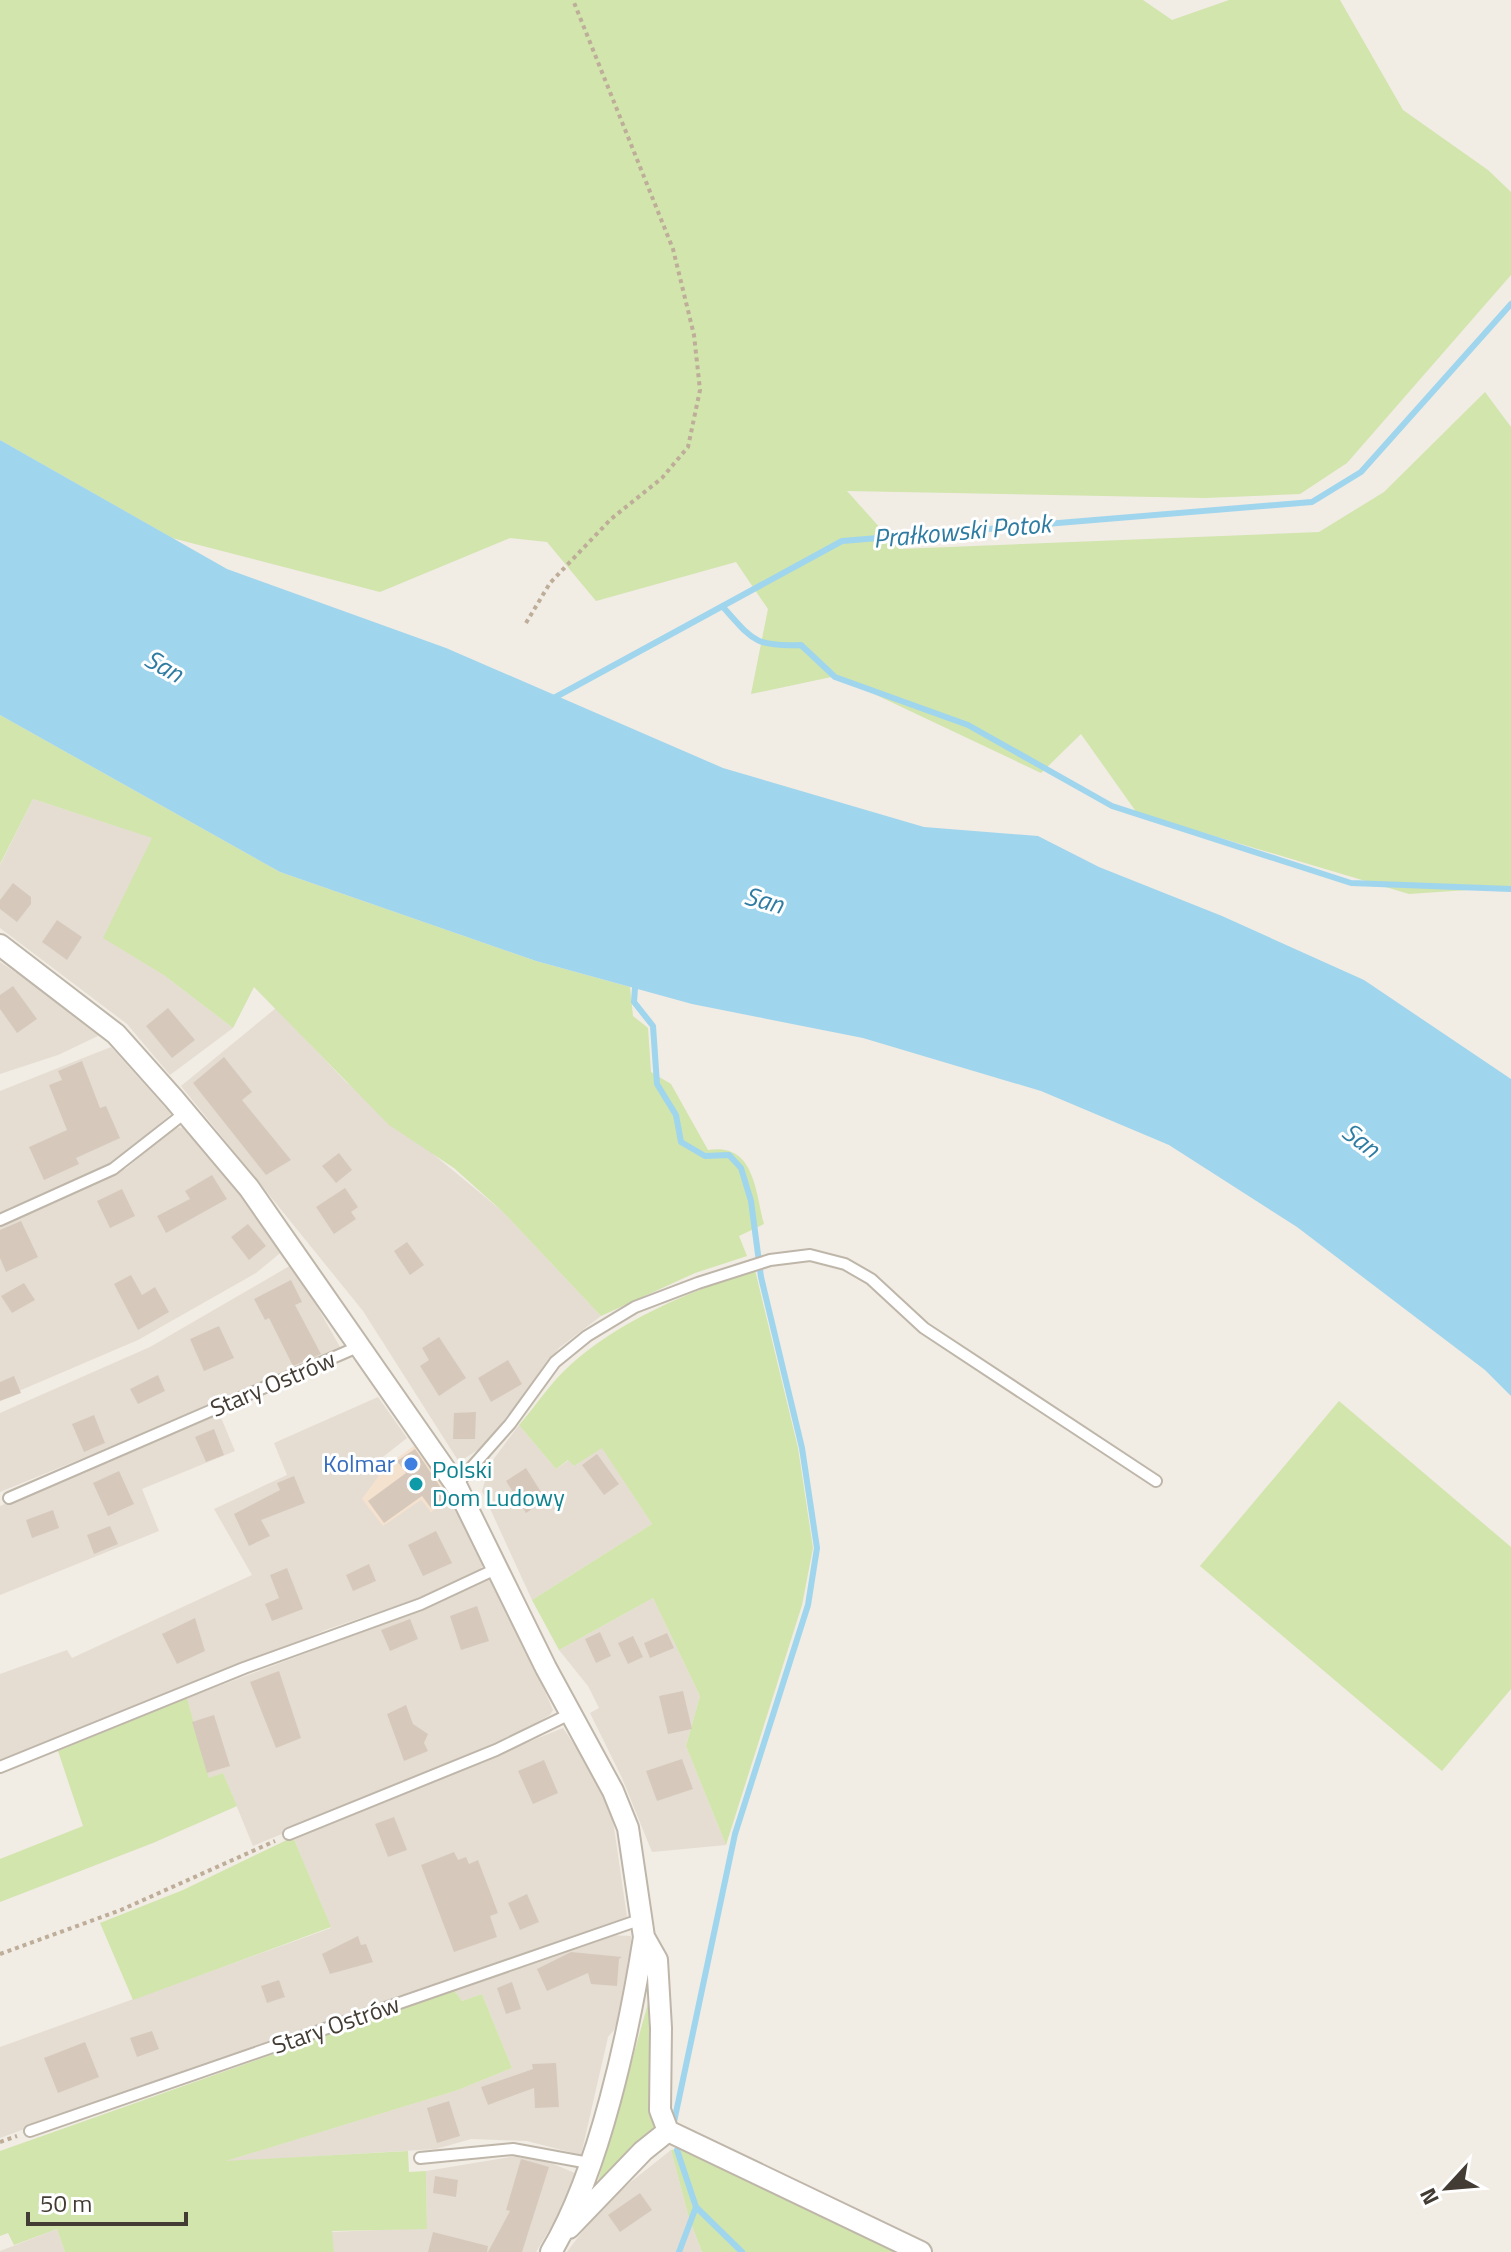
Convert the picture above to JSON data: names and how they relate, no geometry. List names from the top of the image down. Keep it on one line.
{"streets":{"street":["Stary Ostrów"]},"water":["Prałkowski Potok","San"],"places":["Kolmar","Polski Dom Ludowy"],"scale_bar":"50 m","north":"bottom left"}
